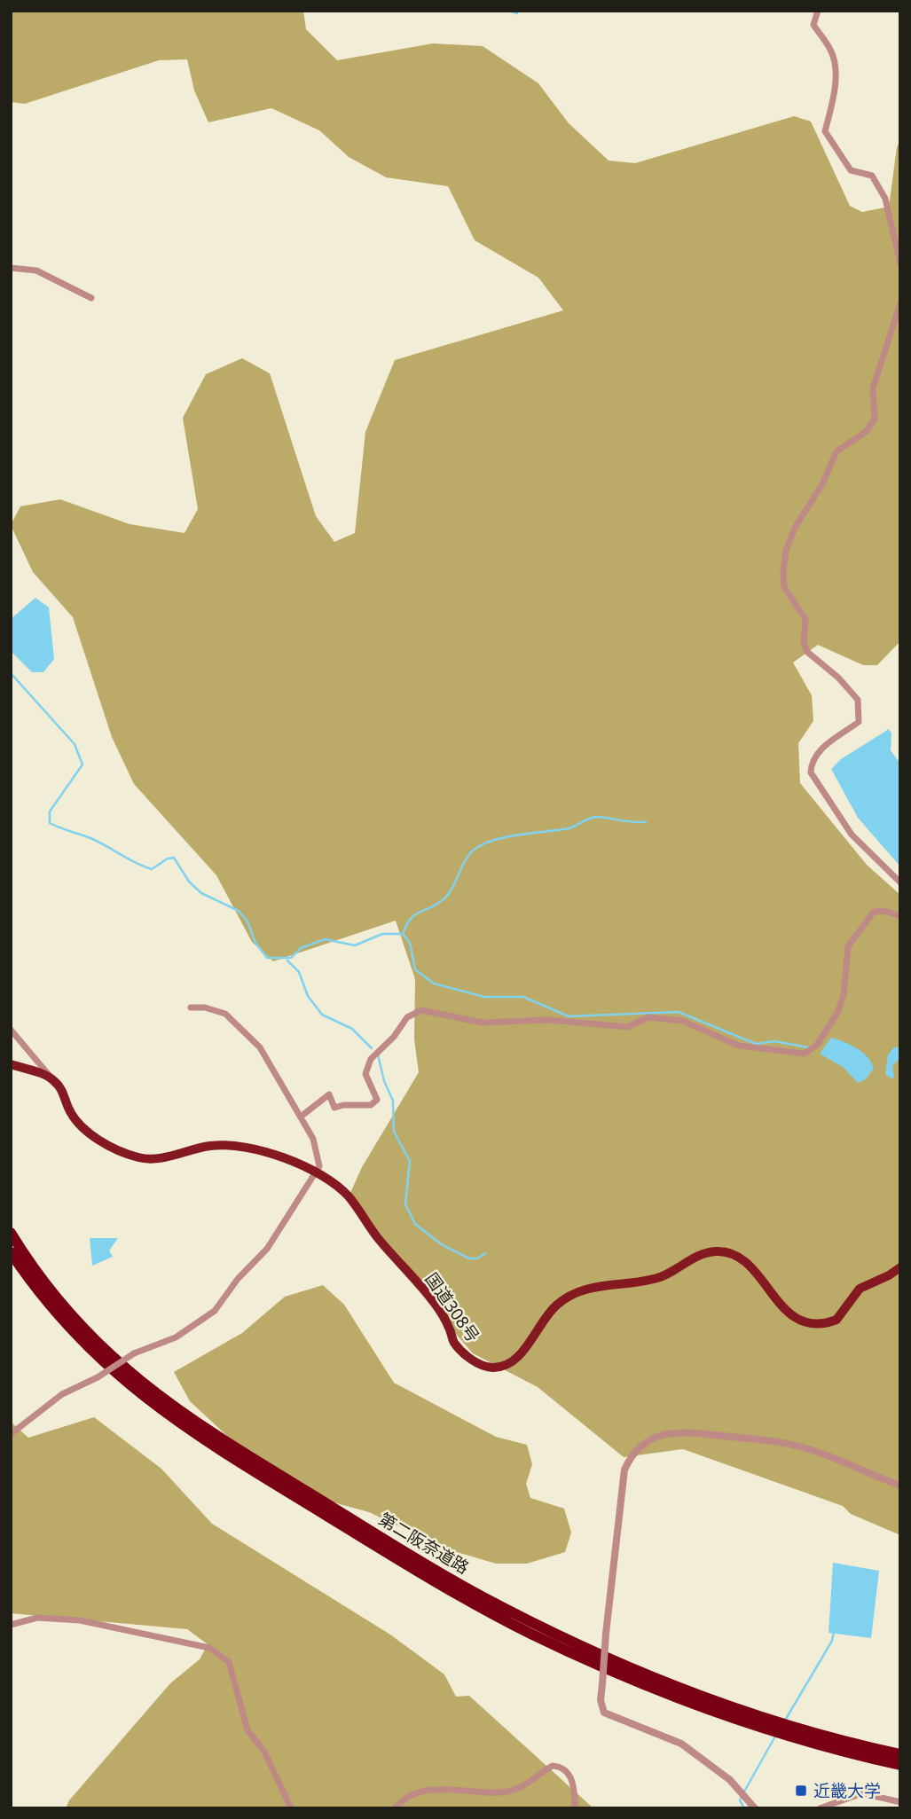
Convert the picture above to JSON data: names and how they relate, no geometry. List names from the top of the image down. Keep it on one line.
{"streets":{"highway":["国道308号","第二阪奈道路"]},"places":{"transit":["近畿大学"]}}
